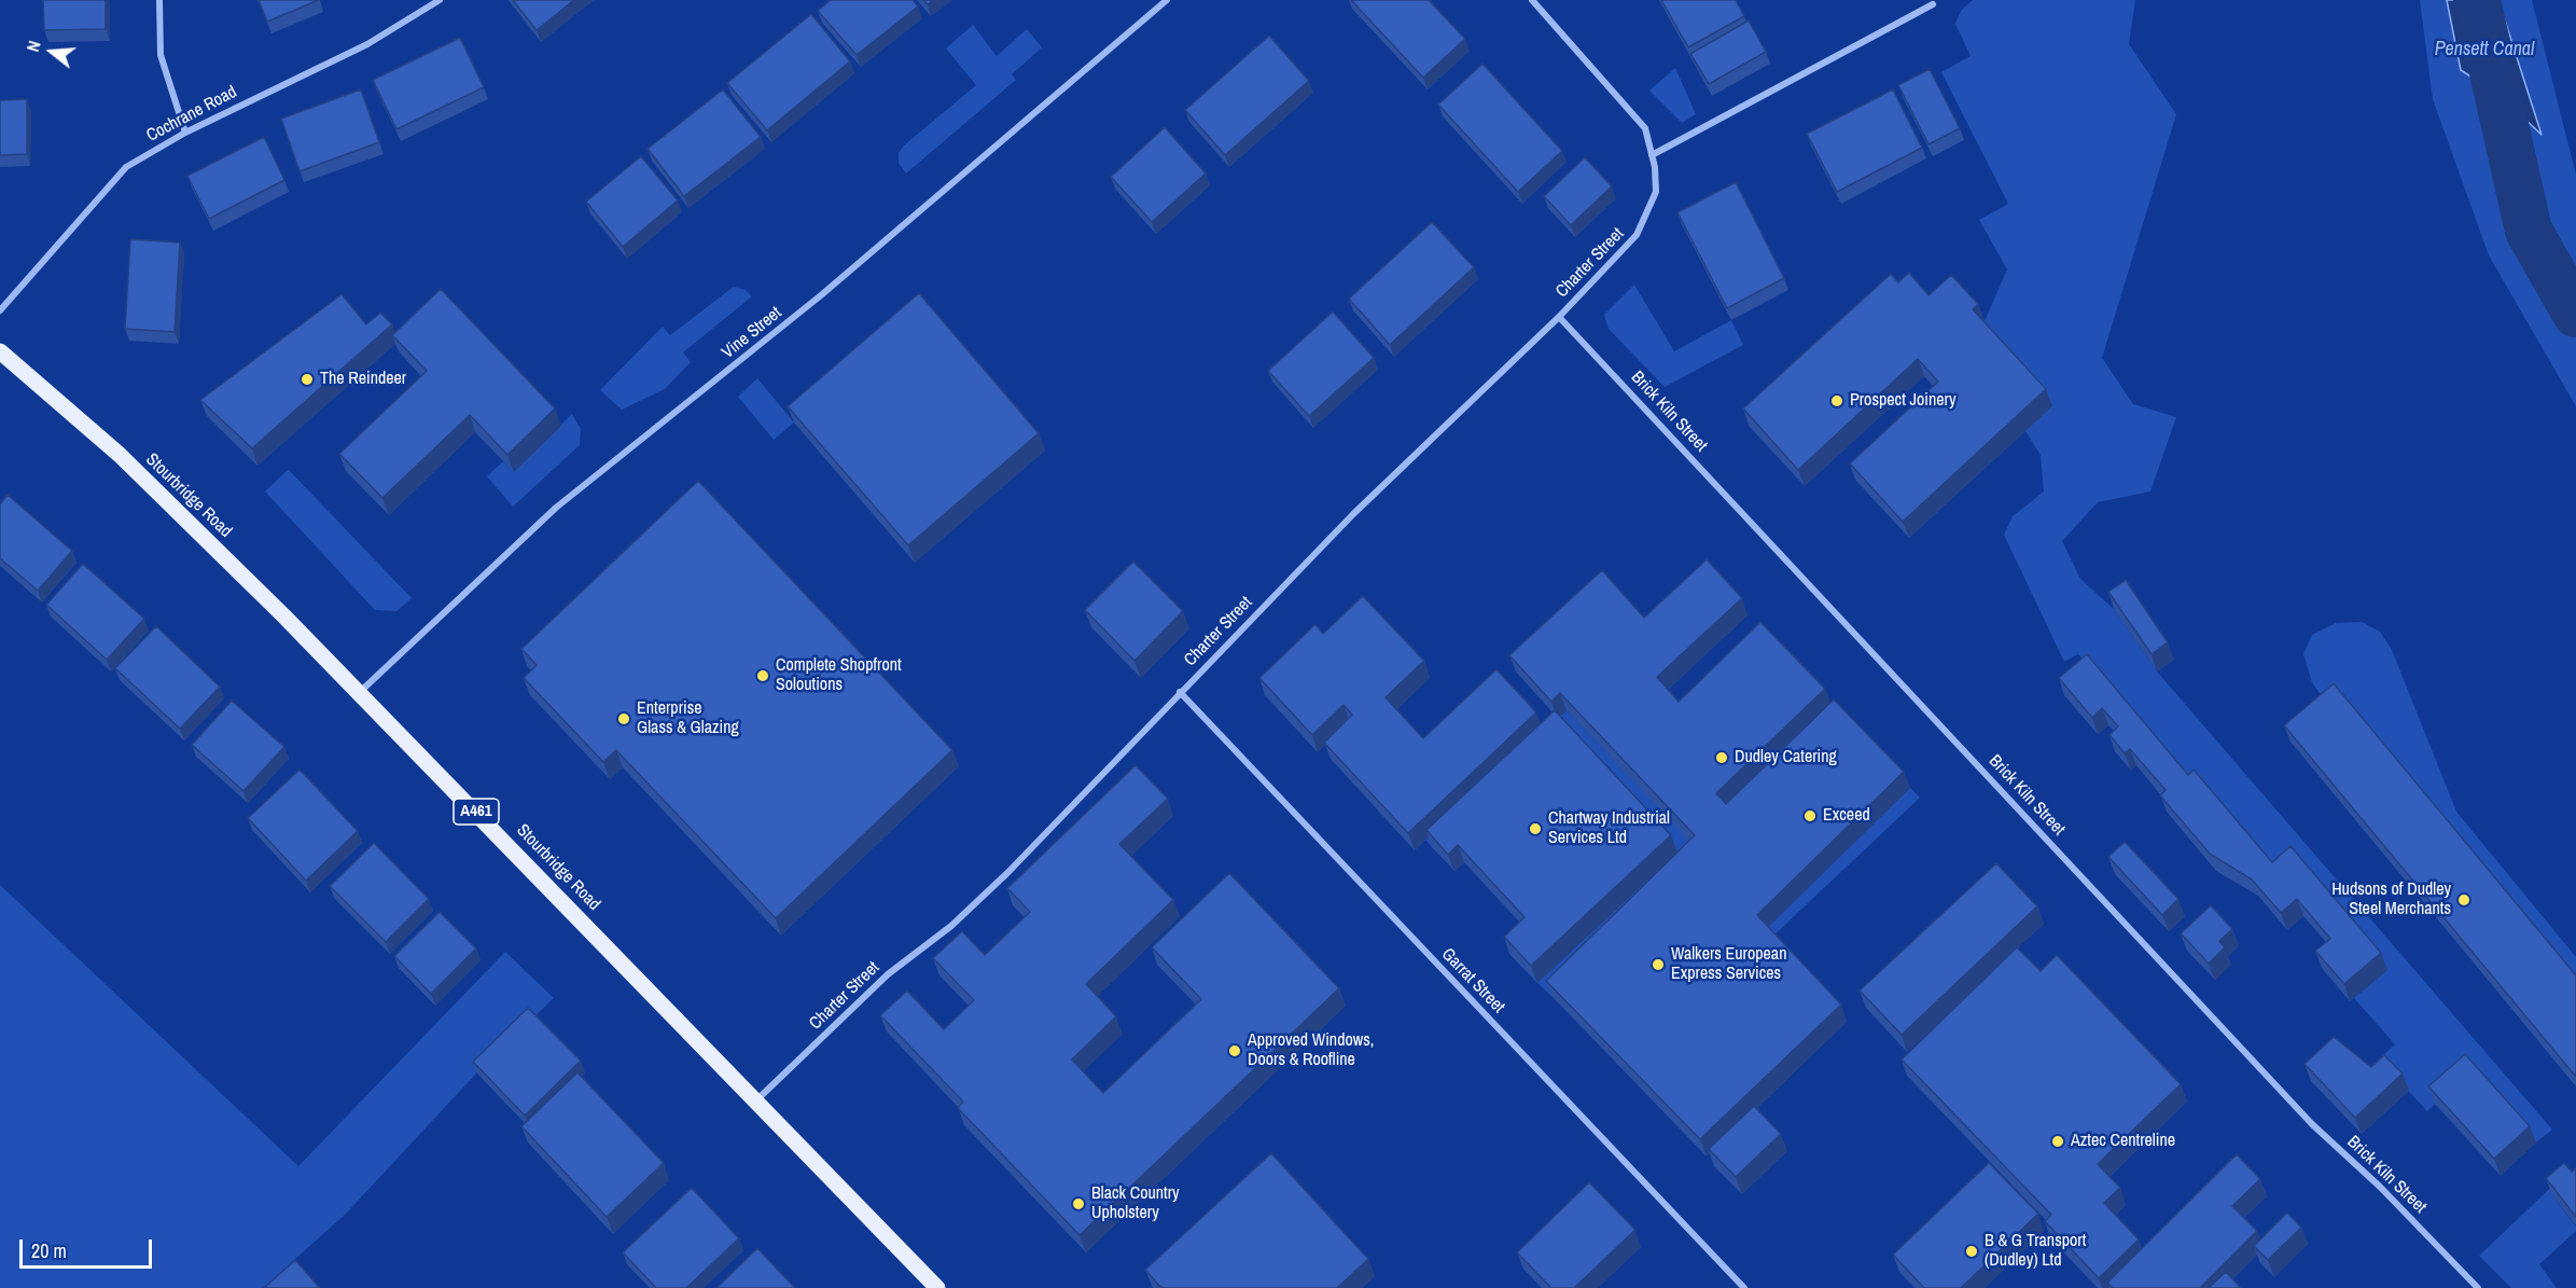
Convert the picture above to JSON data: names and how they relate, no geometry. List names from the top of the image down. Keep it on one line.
{"streets":{"main road":["Stourbridge Road","A461"],"street":["Cochrane Road","Charter Street","Vine Street","Brick Kiln Street","Garrat Street"]},"crossings":[["Charter Street","Brick Kiln Street"],["Charter Street","Stourbridge Road"],["Charter Street","Garrat Street"],["Vine Street","Stourbridge Road"]],"water":["Pensett Canal"],"places":["The Reindeer","Prospect Joinery","Complete Shopfront Soloutions","Enterprise Glass & Glazing","Dudley Catering","Exceed","Chartway Industrial Services Ltd","Hudsons of Dudley Steel Merchants","Walkers European Express Services","Approved Windows, Doors & Roofline","Aztec Centreline","Black Country Upholstery","B & G Transport (Dudley) Ltd"],"scale_bar":"20 m","north":"left"}
